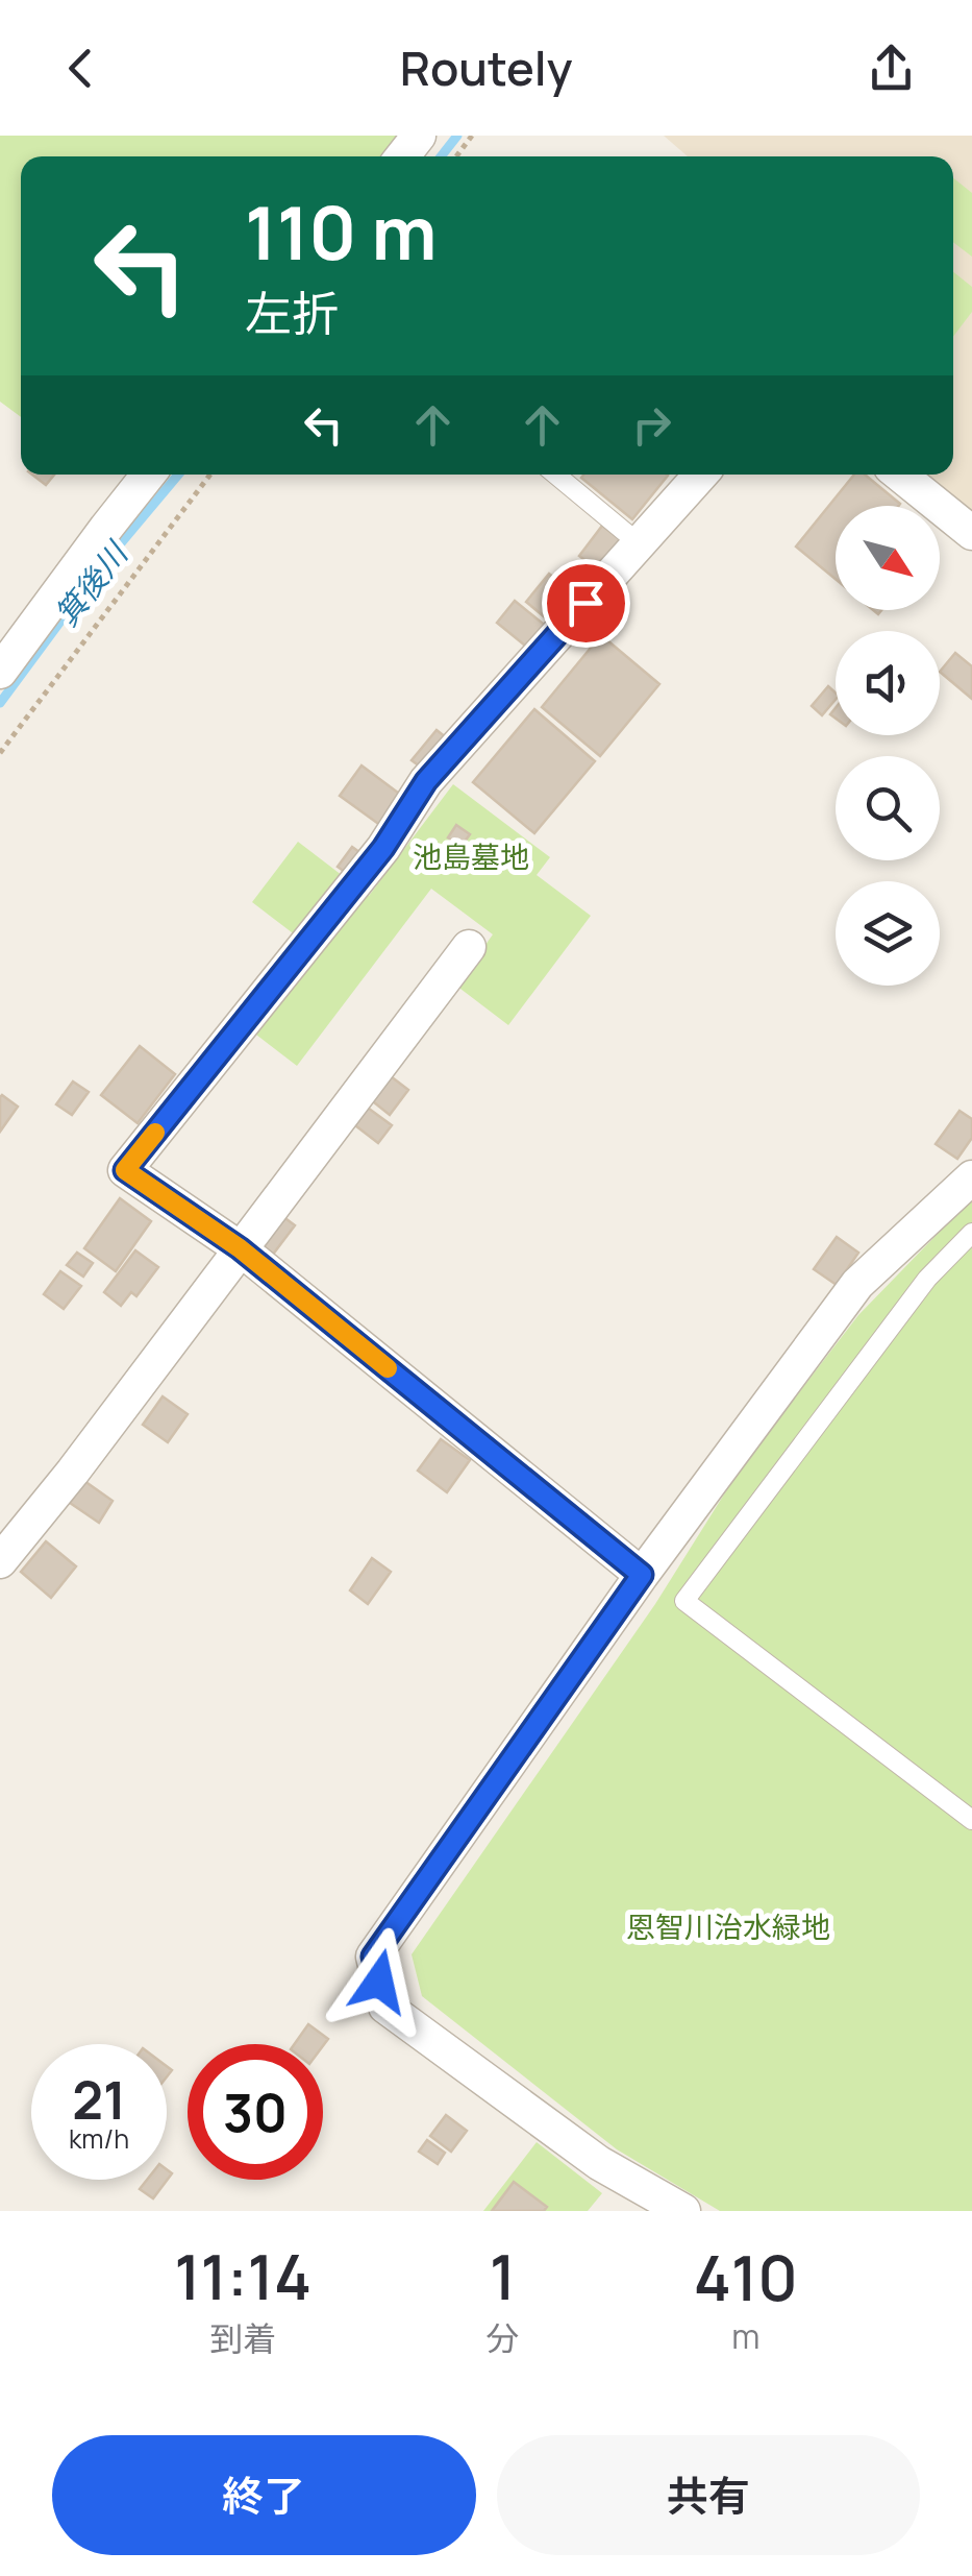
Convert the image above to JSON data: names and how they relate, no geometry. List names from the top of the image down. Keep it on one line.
{"water":["箕後川"],"parks":["池島墓地","恩智川治水緑地"],"north":"bottom right","page":{"header":"Routely","turn":["110 m","左折"],"speed":"21 km/h","limit":"30","eta":["11:14","到着","1","分","410","m"],"buttons":["終了","共有"]}}
